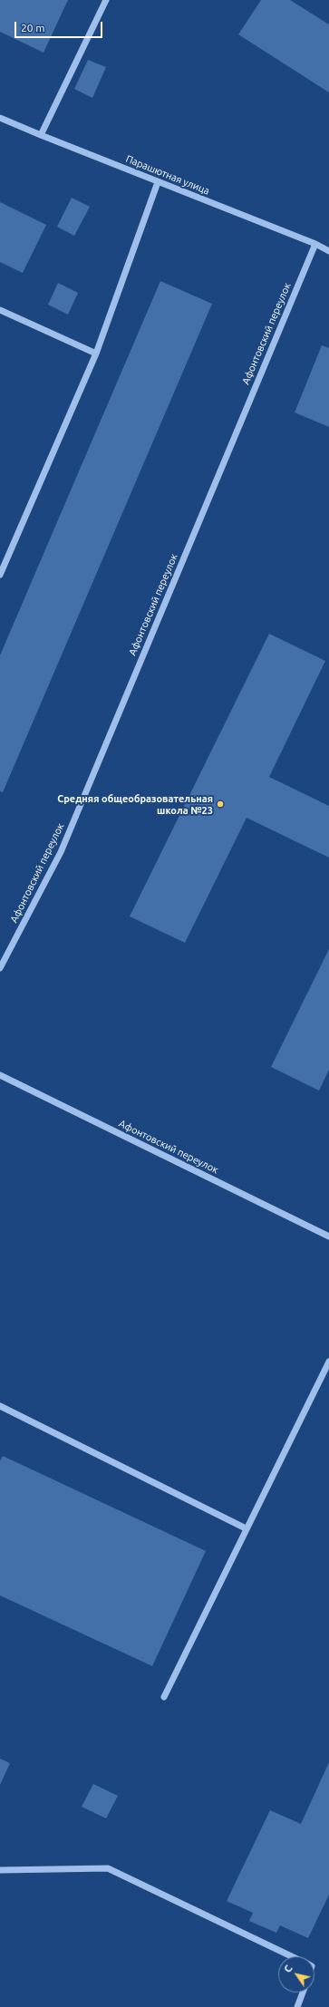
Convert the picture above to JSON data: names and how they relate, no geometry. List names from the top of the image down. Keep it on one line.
{"streets":{"street":["Парашютная улица","Афонтовский переулок"]},"crossings":[["Парашютная улица","Афонтовский переулок"]],"places":["Средняя общеобразовательная школа №23"],"scale_bar":"20 m","north":"top left"}
